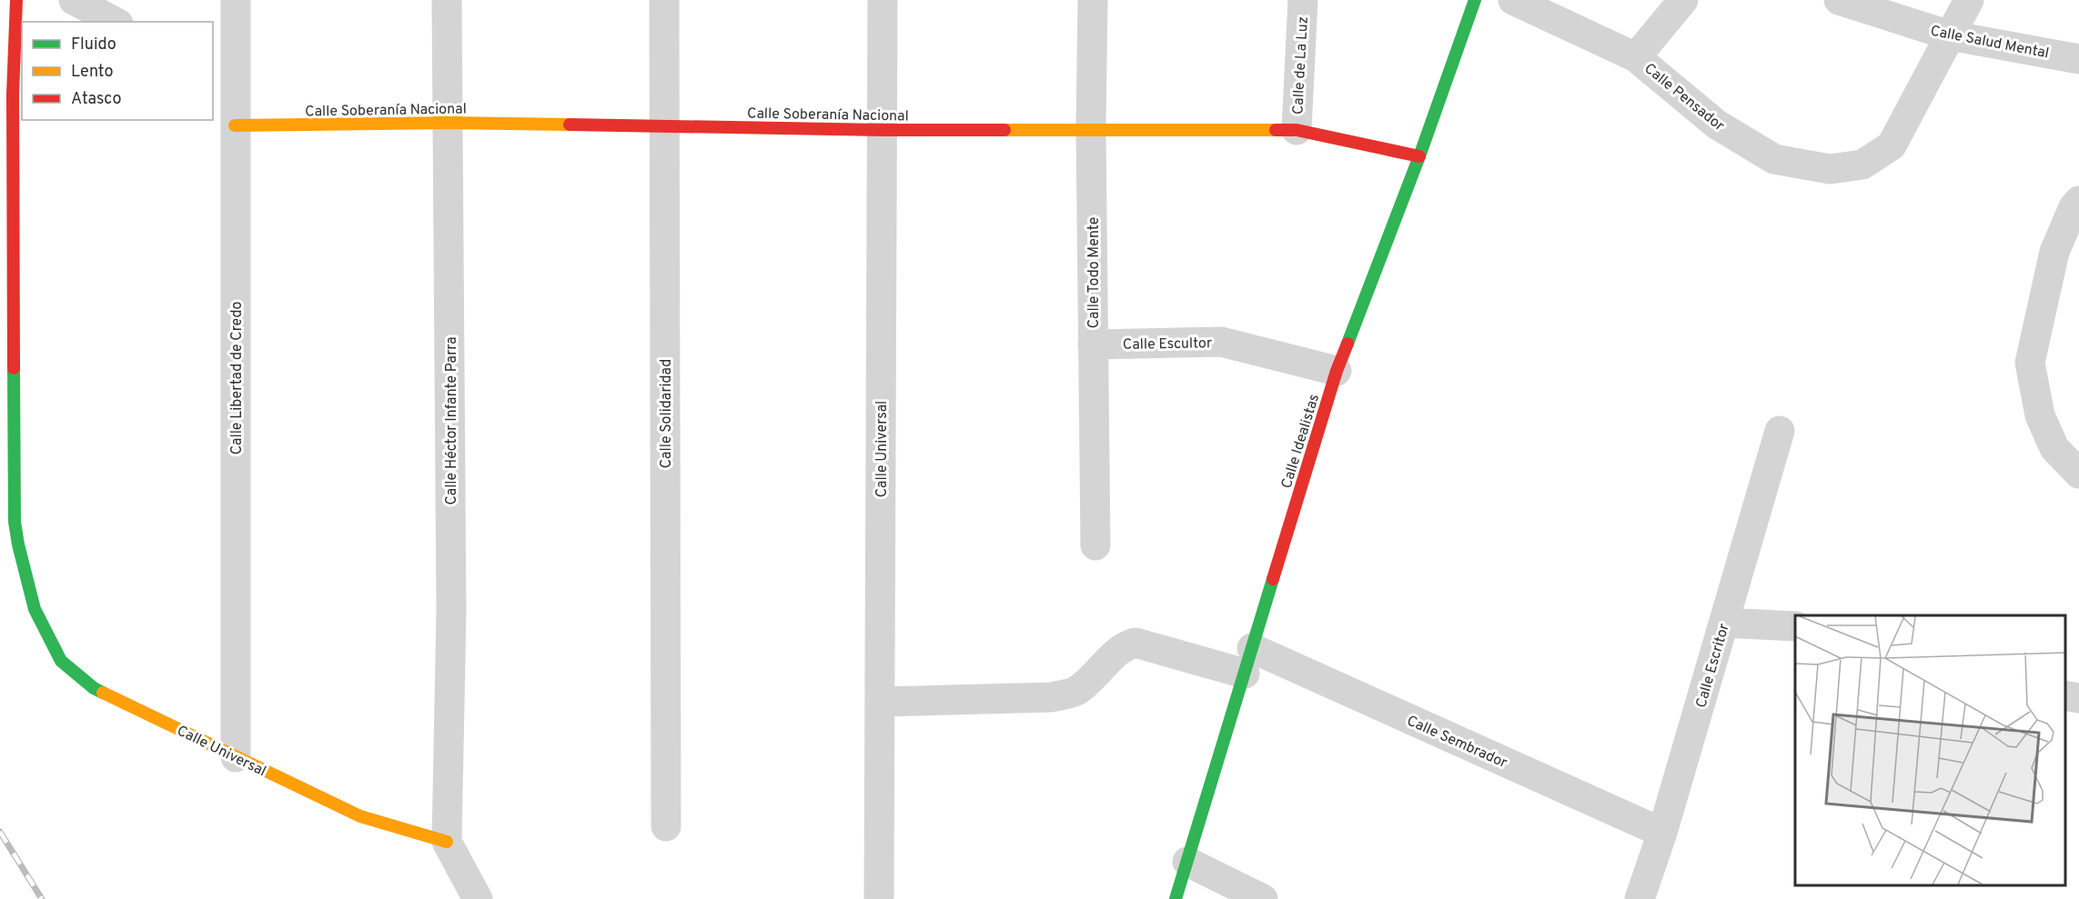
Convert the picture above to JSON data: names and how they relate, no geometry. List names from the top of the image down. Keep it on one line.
{"streets":{"street":["Calle Salud Mental","Calle de La Luz","Calle Pensador","Calle Soberanía Nacional","Calle Todo Mente","Calle Escultor","Calle Libertad de Credo","Calle Solidaridad","Calle Héctor Infante Parra","Calle Idealistas","Calle Universal","Calle Escritor","Calle Sembrador"]},"crossings":[["Calle Salud Mental","Calle Pensador"],["Calle de La Luz","Calle Soberanía Nacional"],["Calle Soberanía Nacional","Calle Todo Mente"],["Calle Soberanía Nacional","Calle Libertad de Credo"],["Calle Soberanía Nacional","Calle Solidaridad"],["Calle Soberanía Nacional","Calle Héctor Infante Parra"],["Calle Soberanía Nacional","Calle Idealistas"],["Calle Soberanía Nacional","Calle Universal"],["Calle Todo Mente","Calle Escultor"],["Calle Escultor","Calle Idealistas"],["Calle Libertad de Credo","Calle Universal"],["Calle Héctor Infante Parra","Calle Universal"],["Calle Idealistas","Calle Sembrador"],["Calle Universal","Calle Sembrador"],["Calle Escritor","Calle Sembrador"]],"legend":["Fluido","Lento","Atasco"]}
